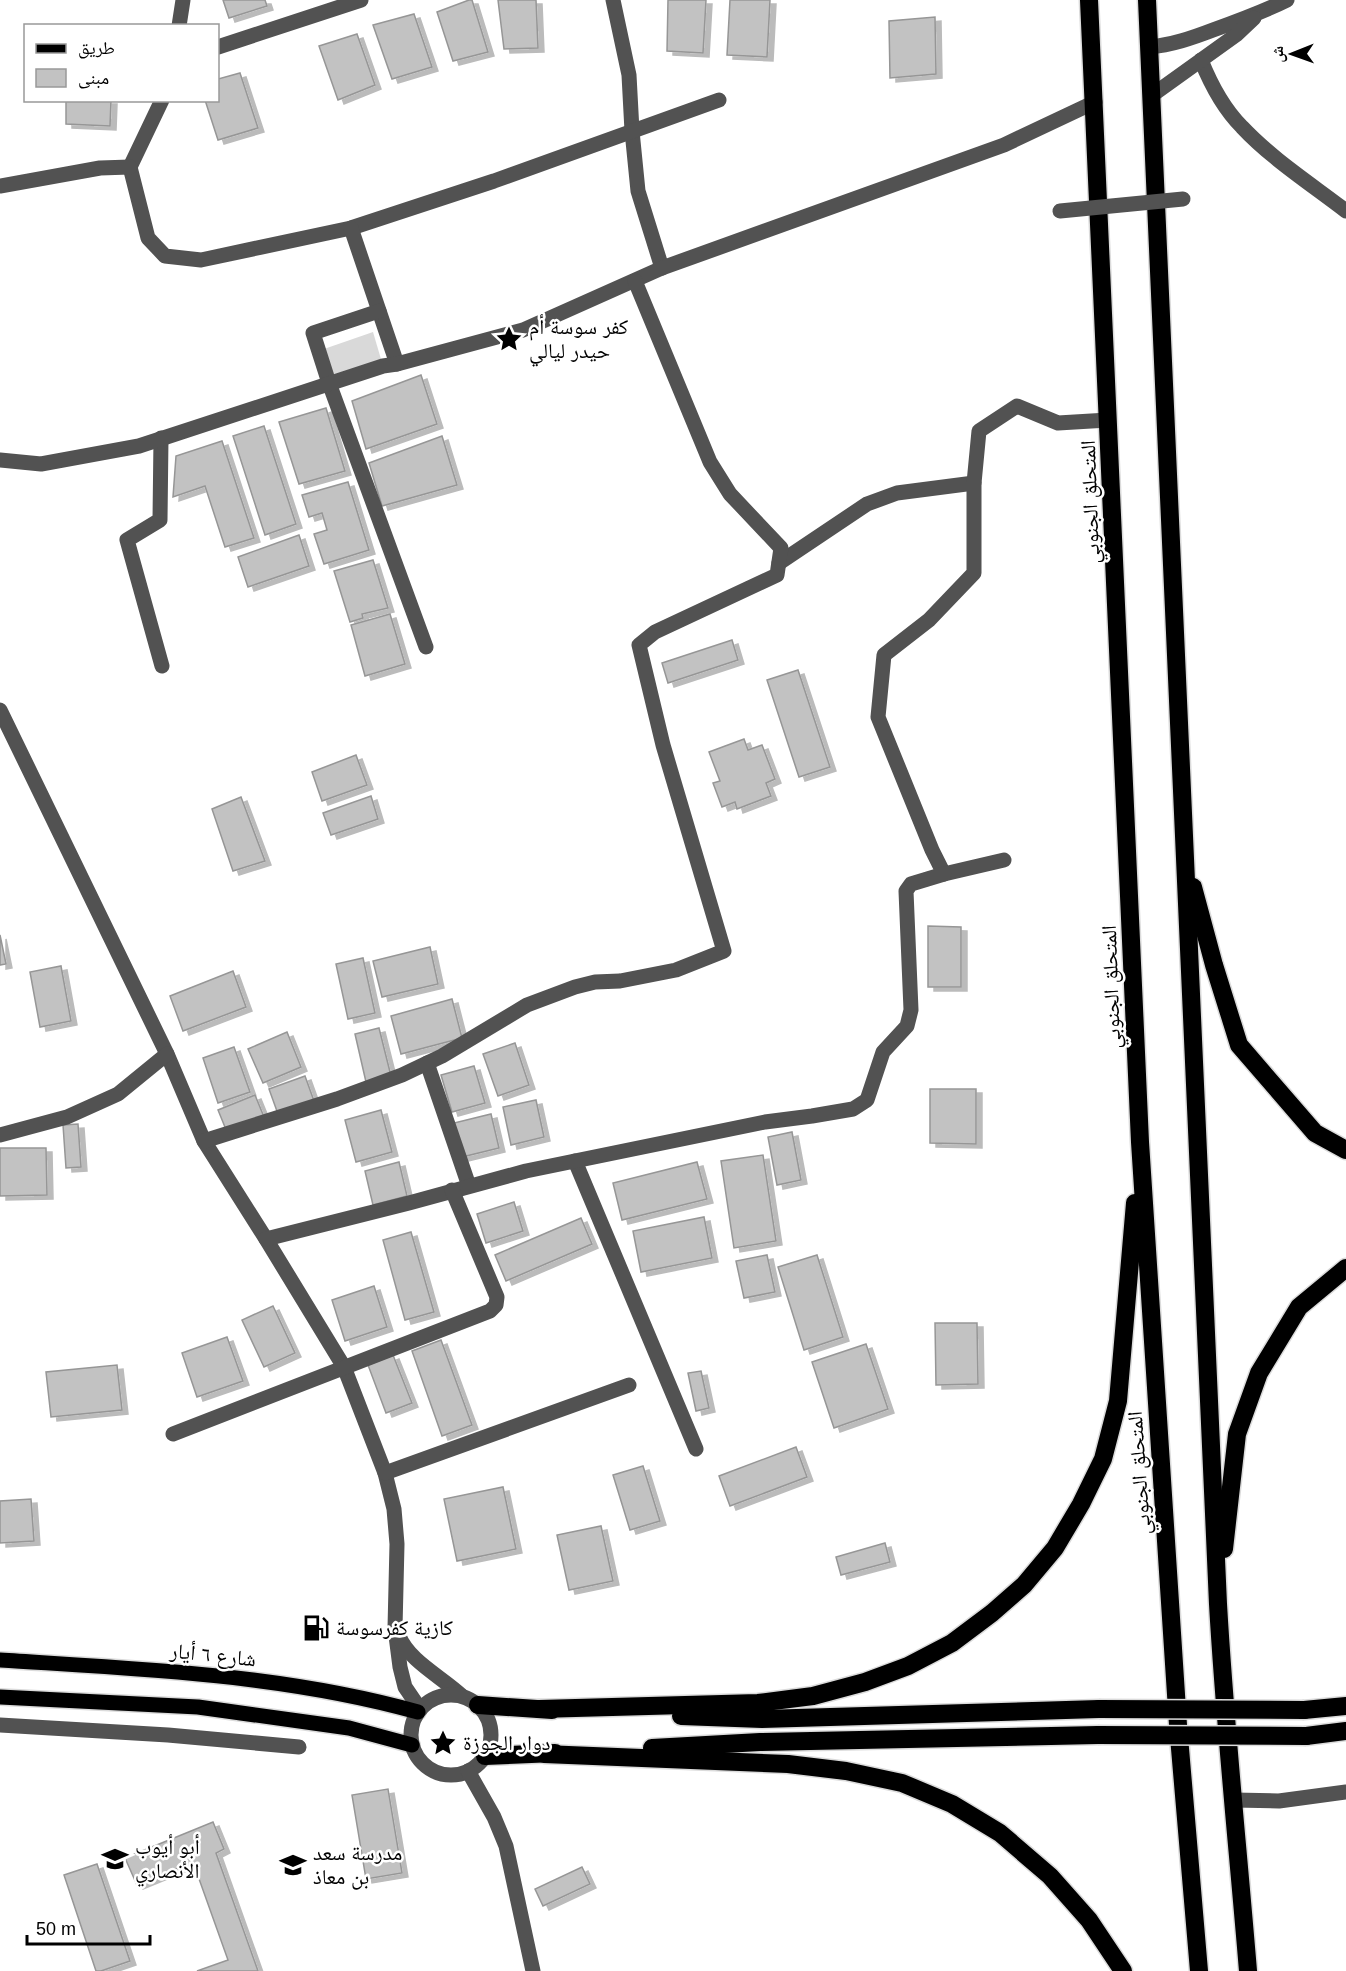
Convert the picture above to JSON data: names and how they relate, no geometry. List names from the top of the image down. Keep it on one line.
{"streets":{"highway":["المتحلق الجنوبي"],"main road":["شارع ٦ أيار"]},"places":{"place":["كفر سوسة أم حيدر ليالي","دوار الجوزة"],"fuel station":["كازية كفرسوسة"],"school or university":["أبو أيوب الأنصاري","مدرسة سعد بن معاذ"]},"legend":["طريق","مبنى"],"scale_bar":"50 m","north":"left"}
